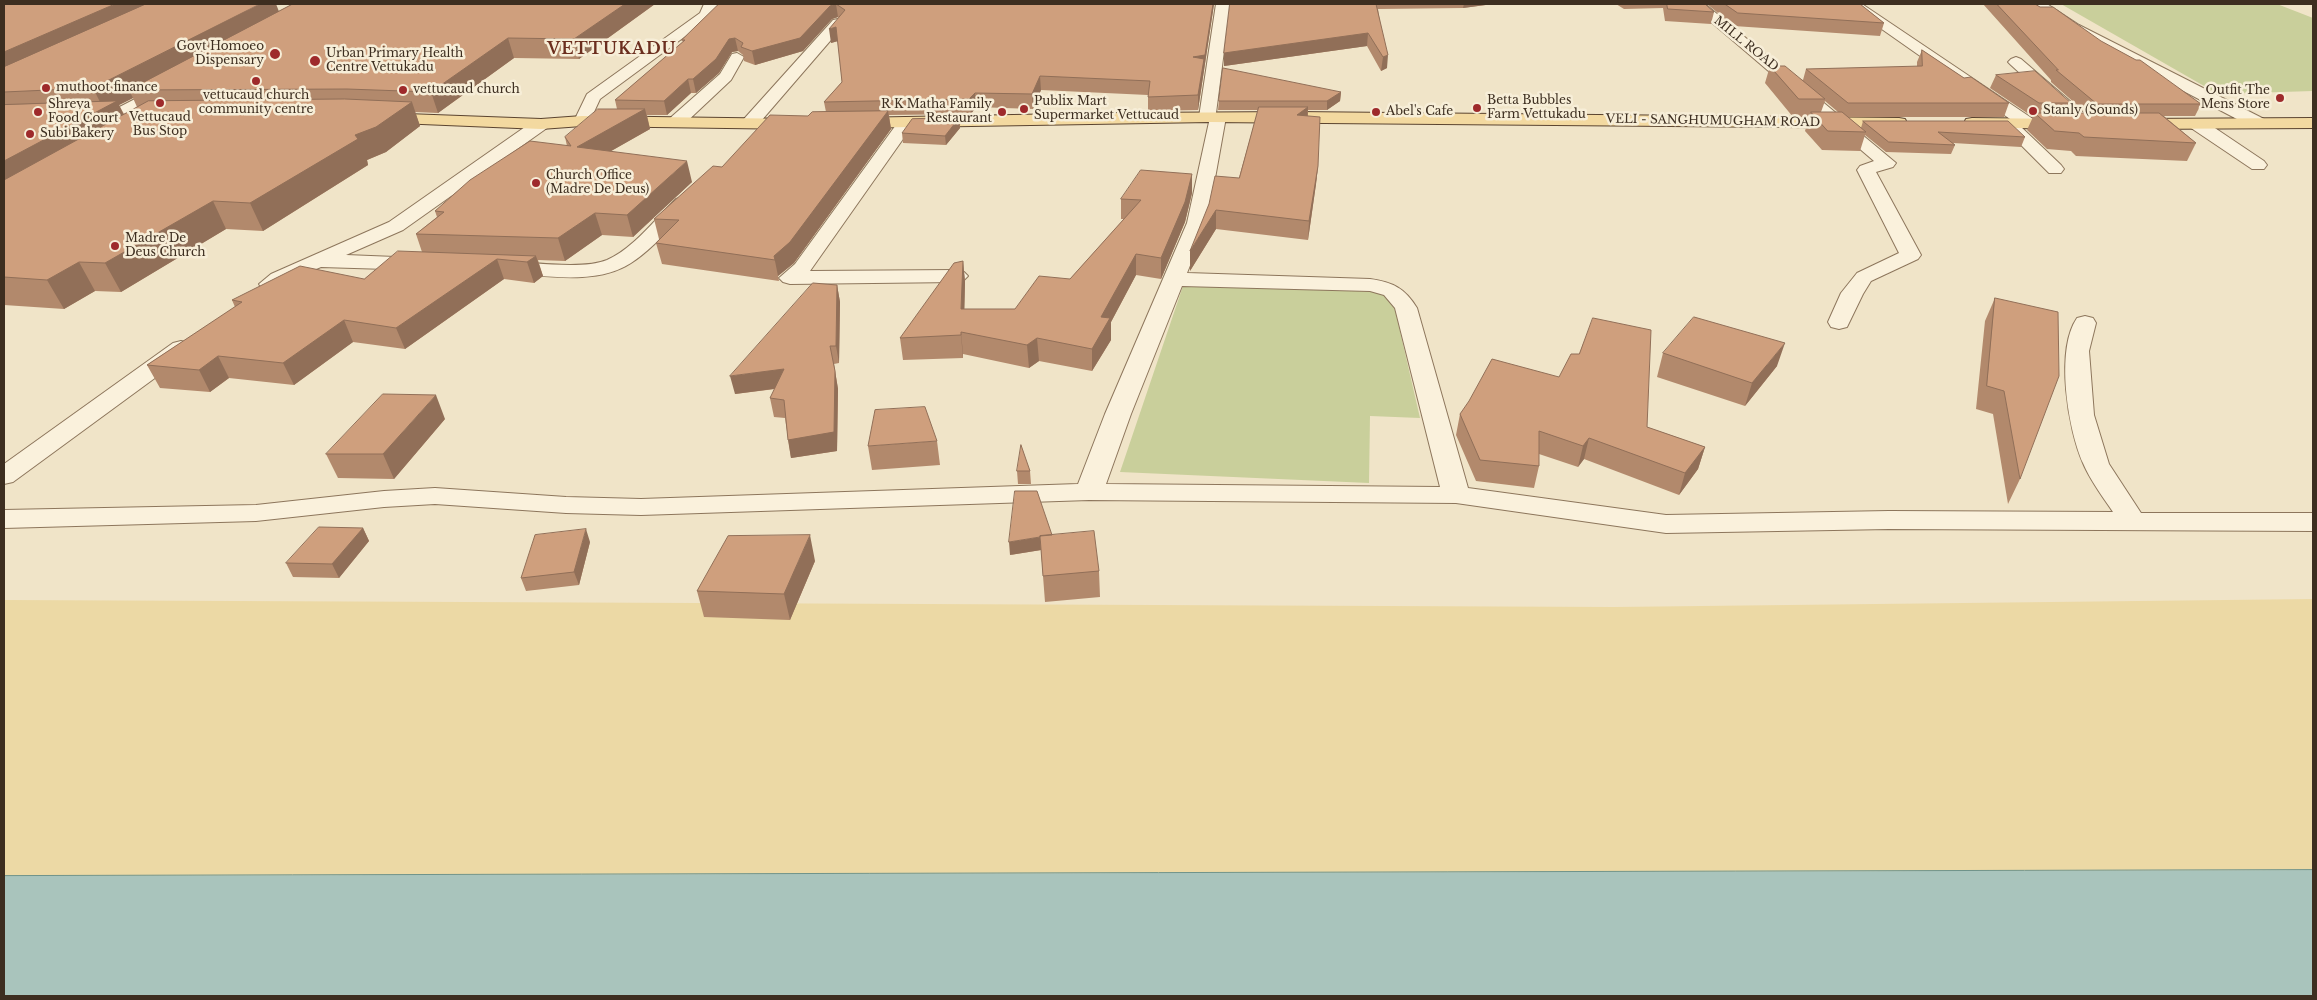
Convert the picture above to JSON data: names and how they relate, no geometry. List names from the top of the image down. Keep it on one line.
{"streets":{"main road":["VELI - SANGHUMUGHAM ROAD"],"street":["MILL ROAD"]},"crossings":[["MILL ROAD","VELI - SANGHUMUGHAM ROAD"]],"districts":["VETTUKADU"],"places":["Govt Homoeo Dispensary","Urban Primary Health Centre Vettukadu","vettucaud church community centre","muthoot finance","vettucaud church","Outfit The Mens Store","Vettucaud Bus Stop","Betta Bubbles Farm Vettukadu","Publix Mart Supermarket Vettucaud","Stanly (Sounds)","Shreya Food Court","R K Matha Family Restaurant","Abel's Cafe","Subi Bakery","Church Office (Madre De Deus)","Madre De Deus Church"]}
